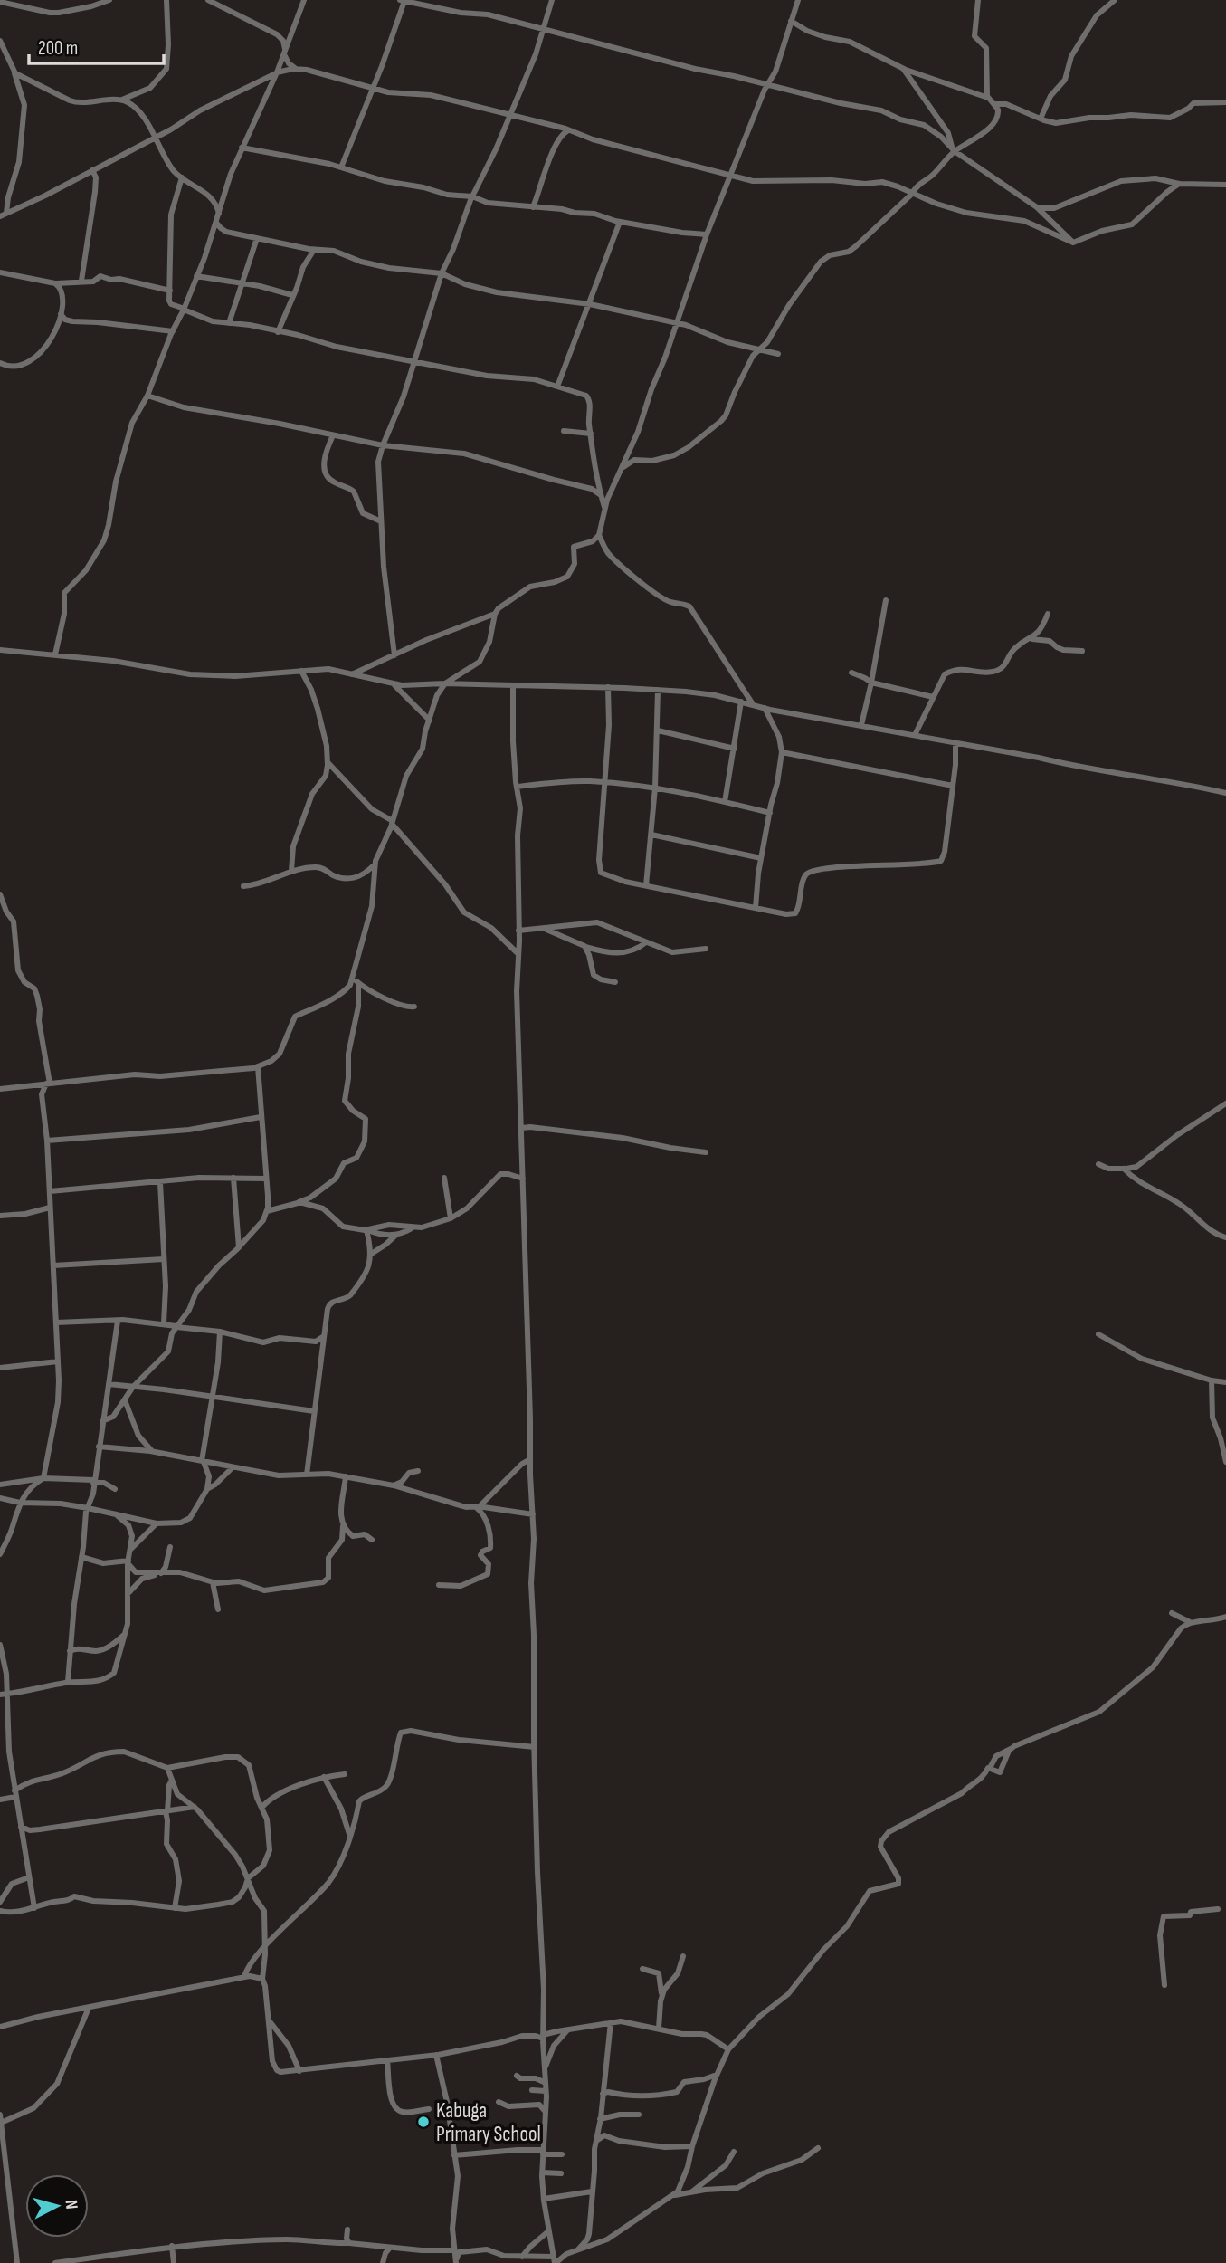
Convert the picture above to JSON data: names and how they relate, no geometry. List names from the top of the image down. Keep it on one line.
{"places":["Kabuga Primary School"],"scale_bar":"200 m","north":"right"}
